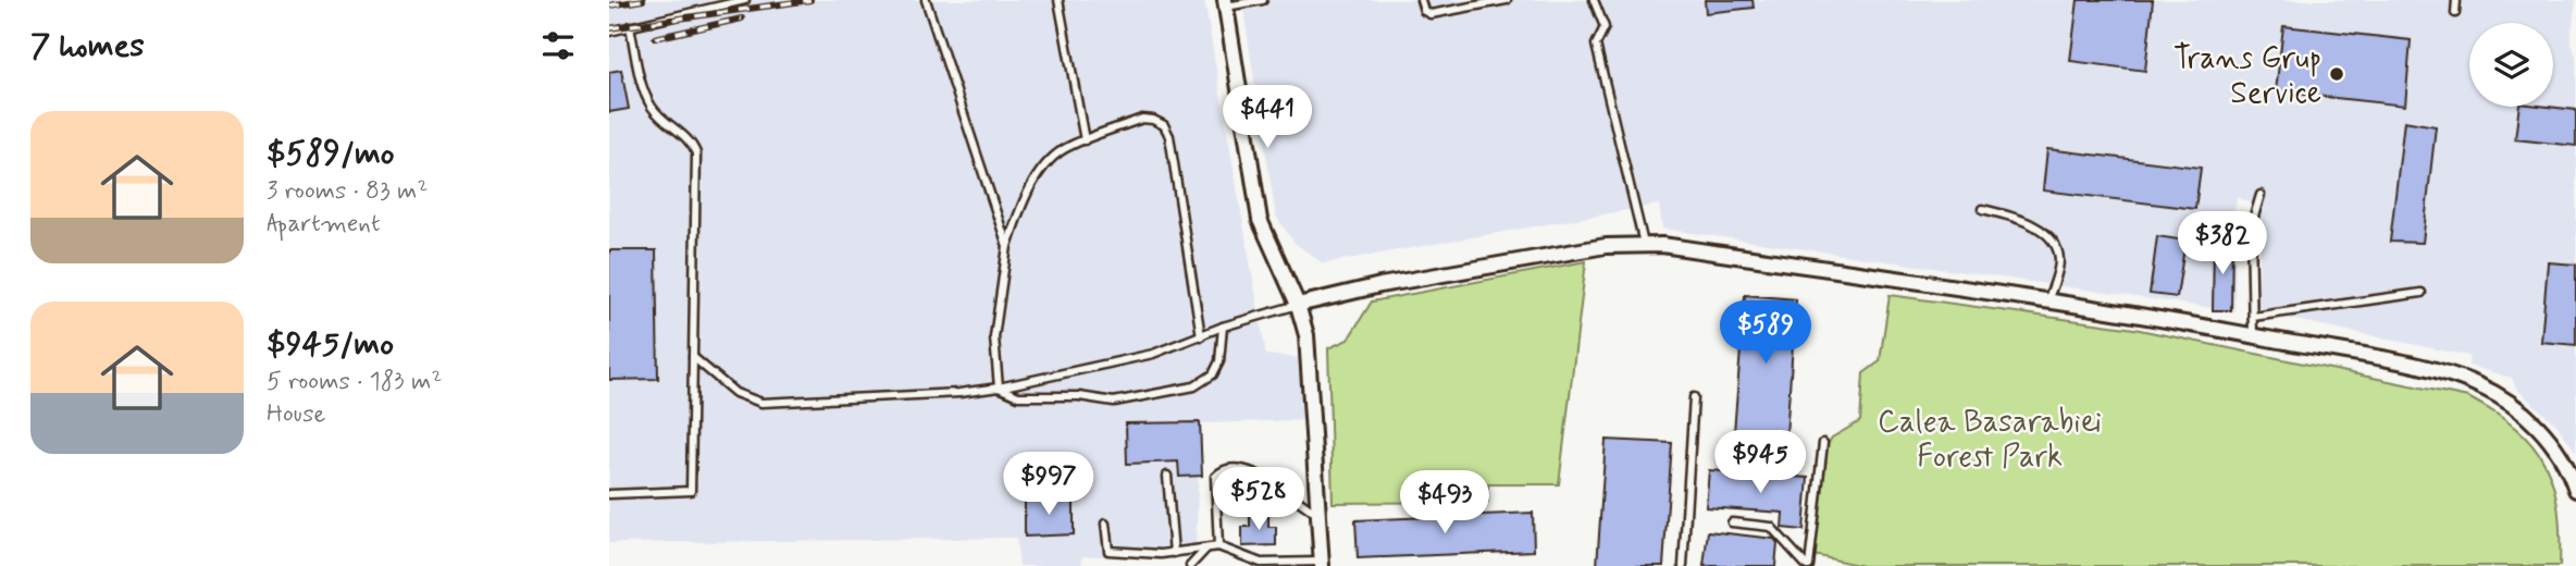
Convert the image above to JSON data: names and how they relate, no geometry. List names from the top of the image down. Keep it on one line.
{"parks":["Calea Basarabiei Forest Park"],"places":["Trans Grup Service"],"page":{"heading":"7 homes","price":["$441","$382","$589","$945","$997","$528","$493"],"list":[{"name":"$589/mo","note":"3 rooms · 83 m² · Apartment"},{"name":"$945/mo","note":"5 rooms · 183 m² · House"}]}}
